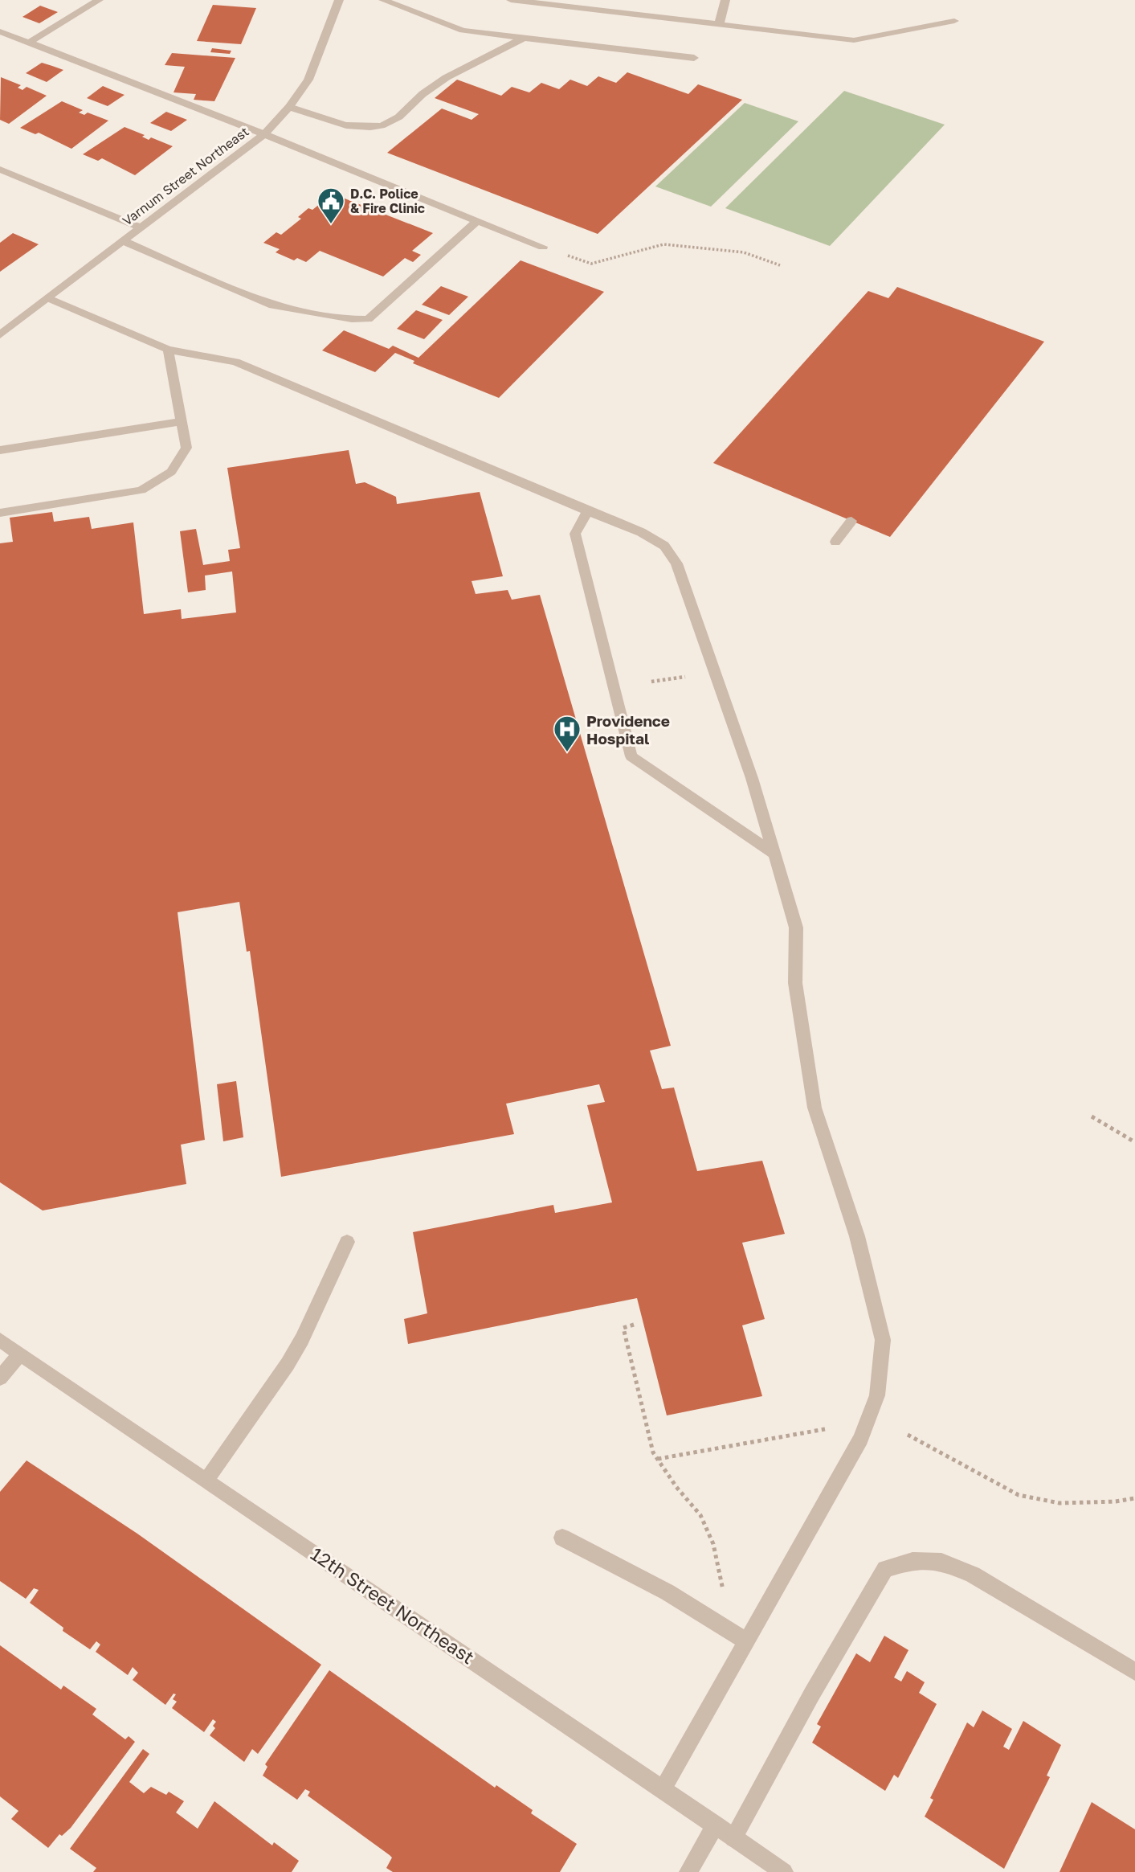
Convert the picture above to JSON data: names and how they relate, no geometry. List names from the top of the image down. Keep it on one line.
{"streets":{"street":["Varnum Street Northeast","12th Street Northeast"]},"places":{"public building":["D.C. Police & Fire Clinic"],"hospital":["Providence Hospital"]}}
